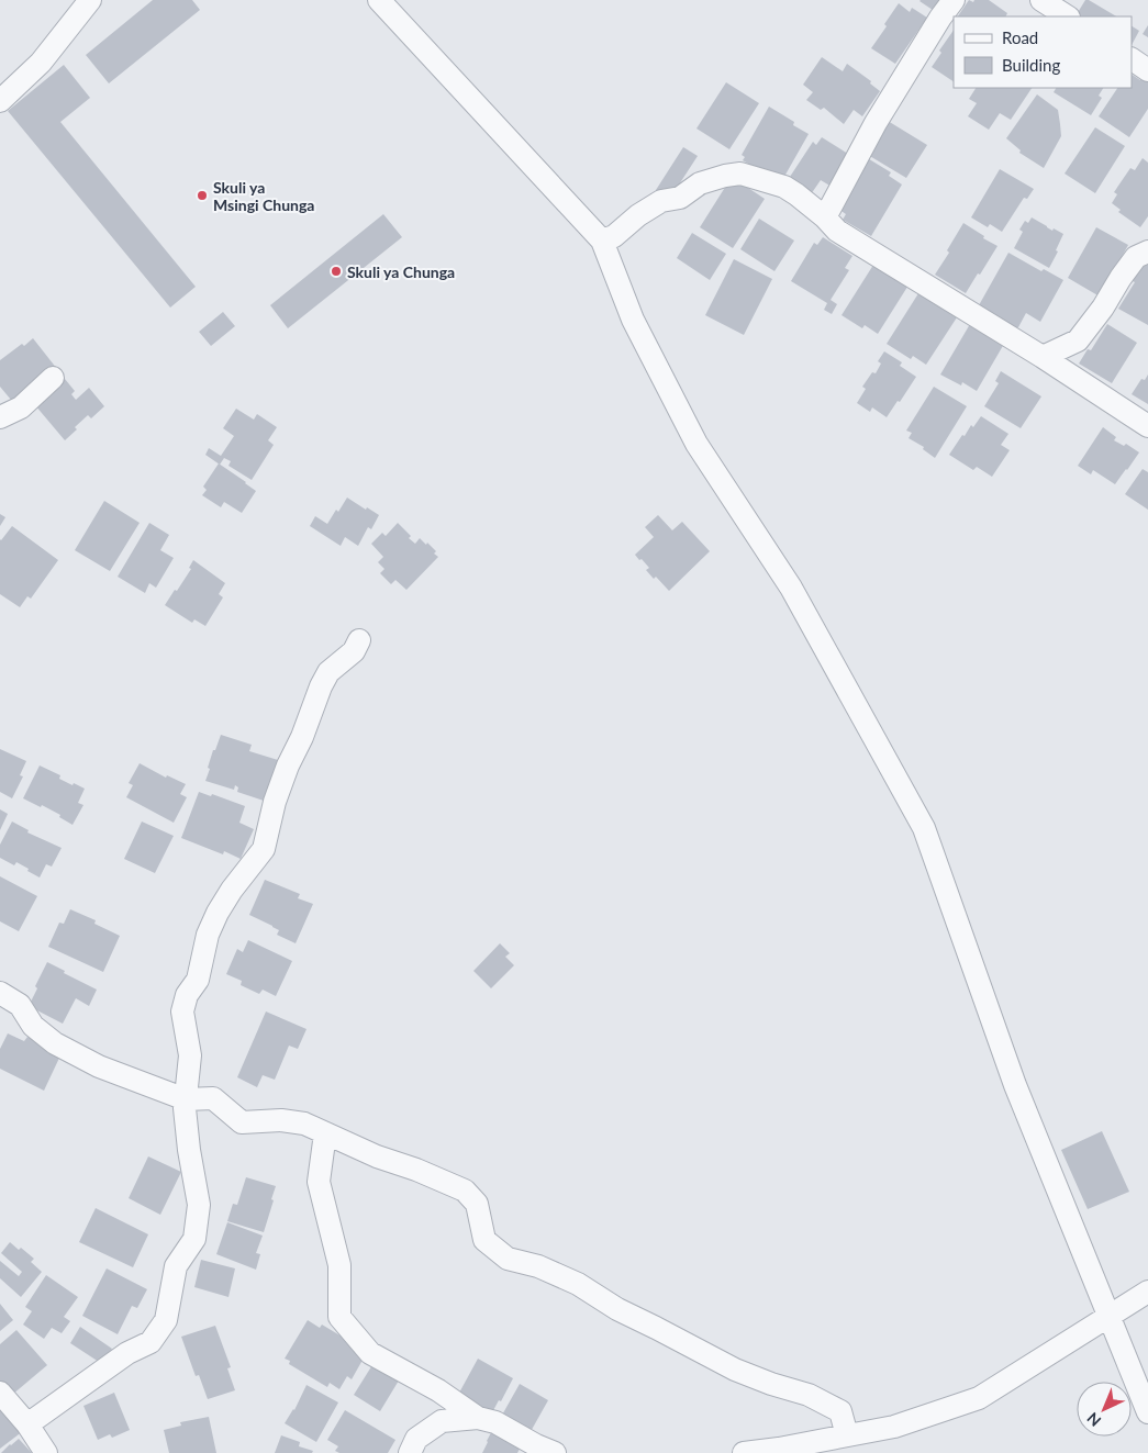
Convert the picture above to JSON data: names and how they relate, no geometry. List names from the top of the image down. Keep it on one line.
{"places":["Skuli ya Msingi Chunga","Skuli ya Chunga"],"legend":["Road","Building"],"north":"bottom left"}
